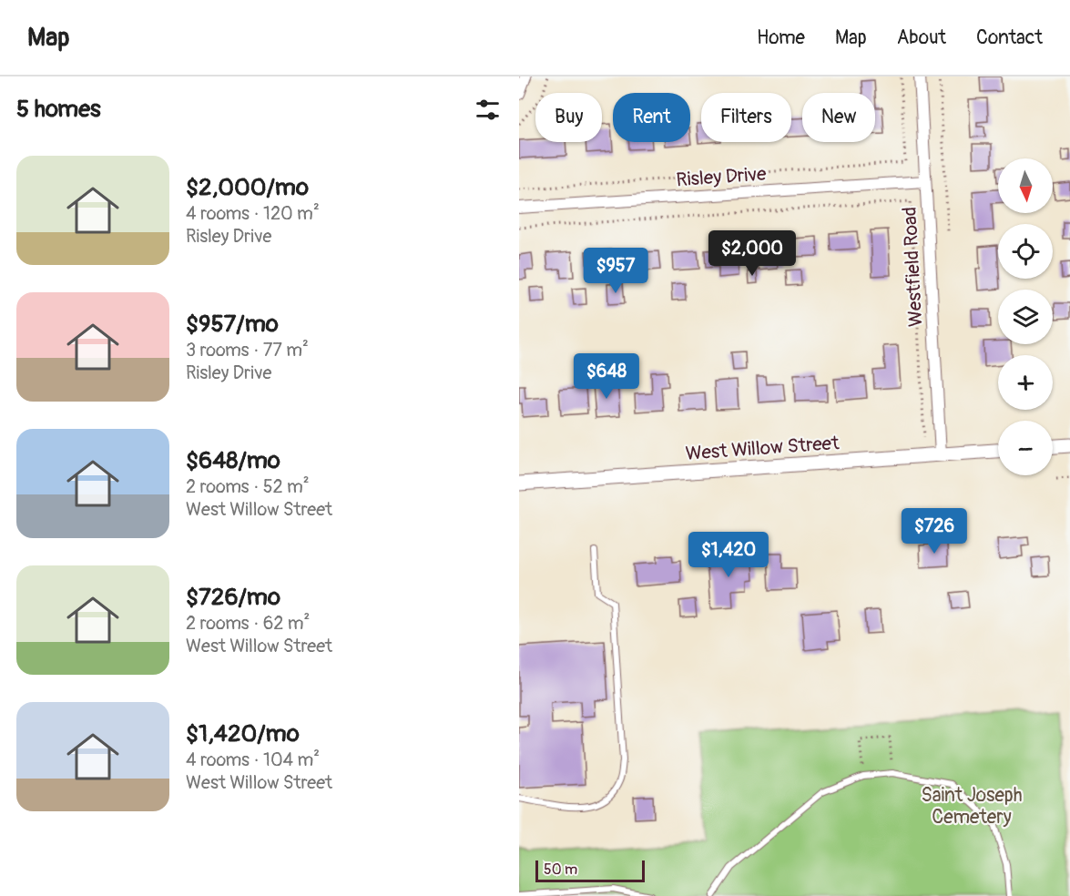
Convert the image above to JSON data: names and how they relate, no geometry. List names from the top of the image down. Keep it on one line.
{"streets":{"street":["Risley Drive","Westfield Road","West Willow Street"]},"crossings":[["Risley Drive","Westfield Road"],["Westfield Road","West Willow Street"]],"parks":["Saint Joseph Cemetery"],"scale_bar":"50 m","north":"bottom","page":{"header":"Map","nav":["Home","Map","About","Contact"],"heading":"5 homes","chip":["Buy","Rent","Filters","New"],"list":[{"name":"$2,000/mo","note":"4 rooms · 120 m² · Risley Drive"},{"name":"$957/mo","note":"3 rooms · 77 m² · Risley Drive"},{"name":"$648/mo","note":"2 rooms · 52 m² · West Willow Street"},{"name":"$726/mo","note":"2 rooms · 62 m² · West Willow Street"},{"name":"$1,420/mo","note":"4 rooms · 104 m² · West Willow Street"}],"map_buttons":["+","−"],"price":["$2,000","$957","$648","$726","$1,420"],"scale":"50 m"}}
